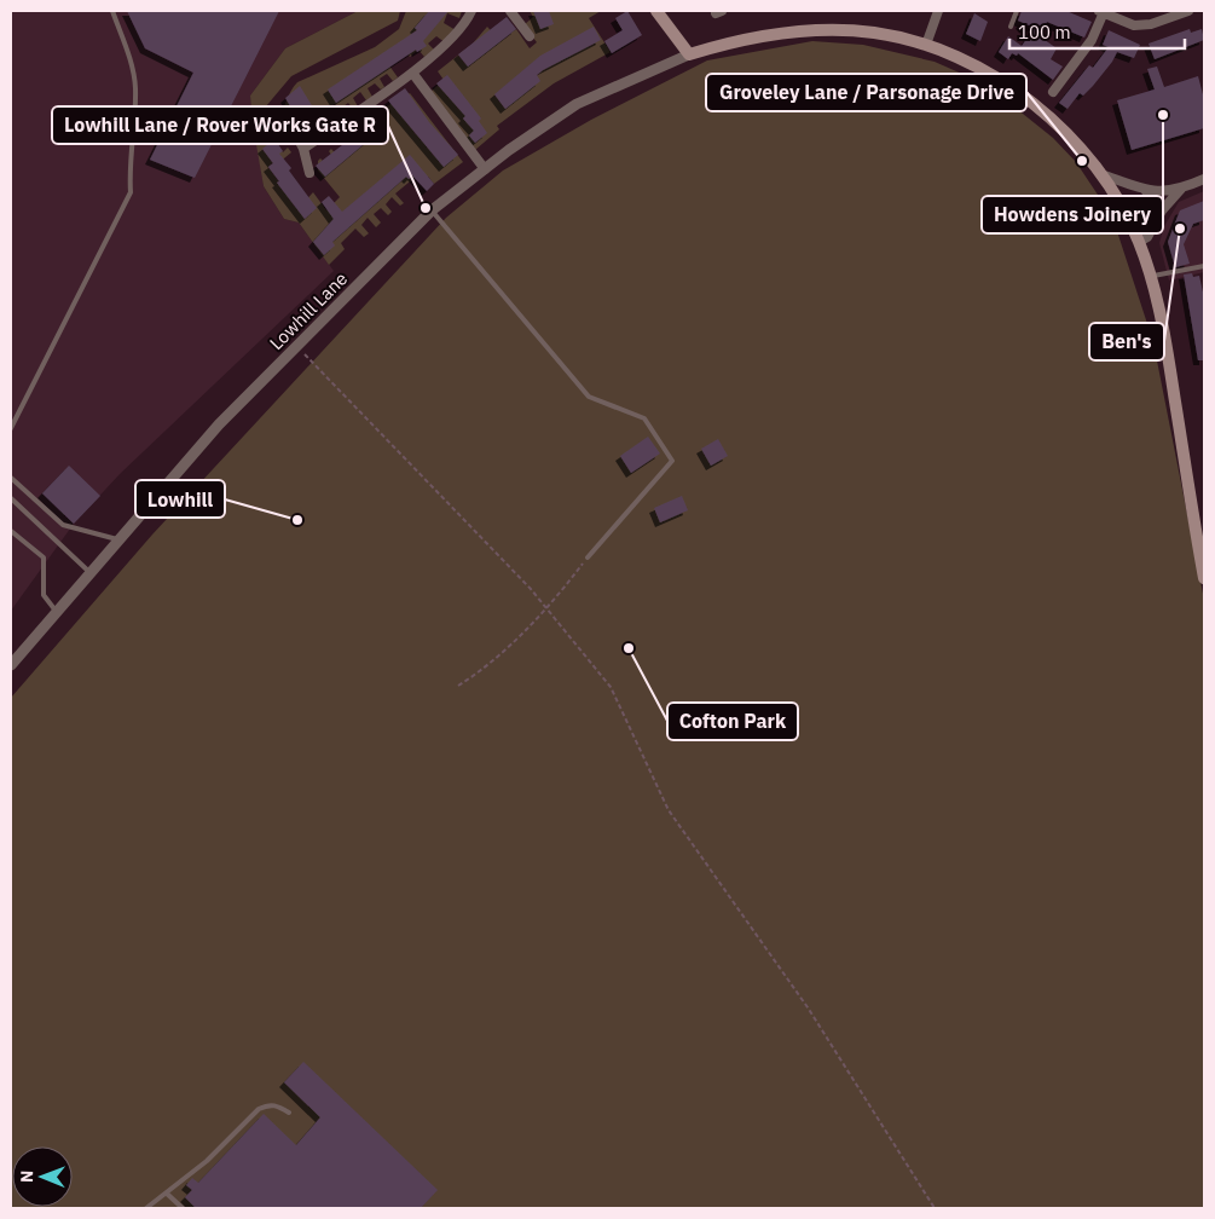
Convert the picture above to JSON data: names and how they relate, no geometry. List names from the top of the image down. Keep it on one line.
{"streets":{"street":["Lowhill Lane"]},"places":["Howdens Joinery","Groveley Lane / Parsonage Drive","Lowhill Lane / Rover Works Gate R","Ben's","Lowhill","Cofton Park"],"scale_bar":"100 m","north":"left"}
